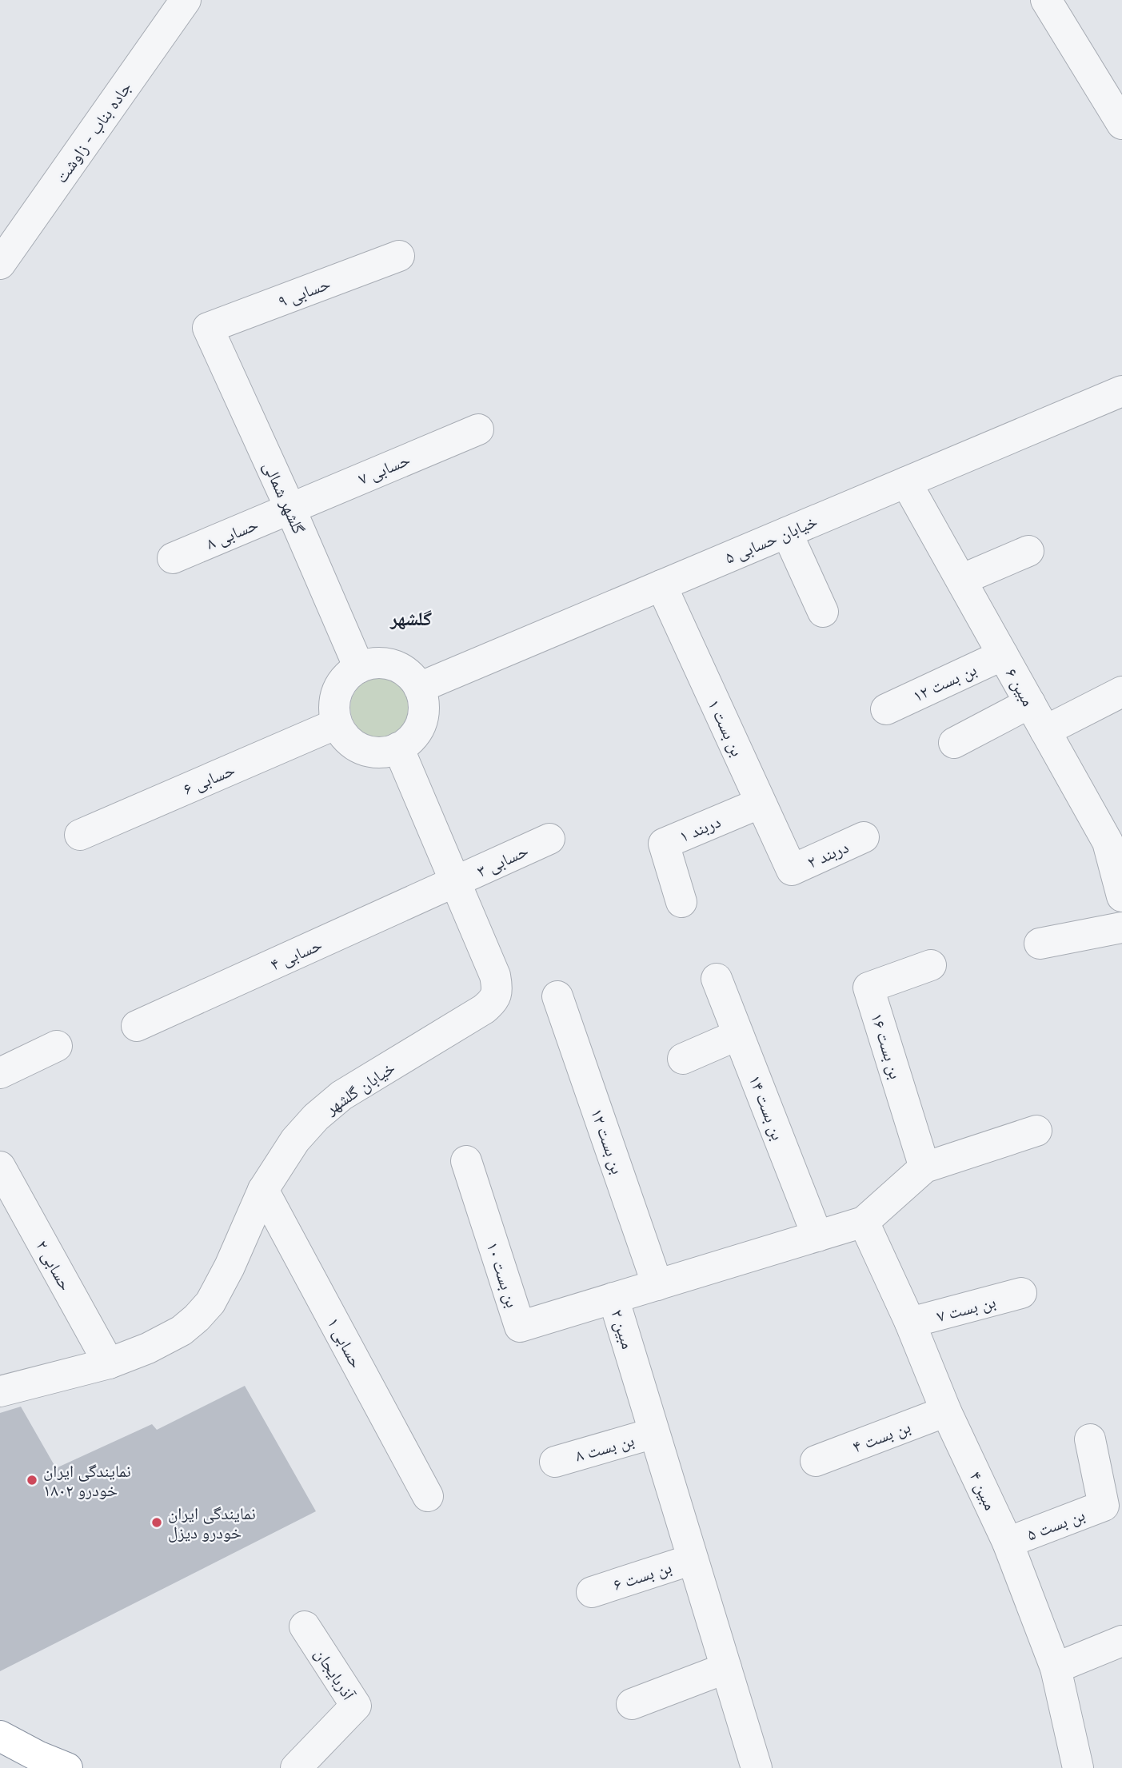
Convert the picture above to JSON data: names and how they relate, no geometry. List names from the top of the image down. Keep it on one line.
{"streets":{"street":["جاده بناب - زاوشت","حسابی ۹","حسابی ۷","گلشهر شمالی","حسابی ۸","خیابان حسابی ۵","بن بست ۱۲","مبین ۶","بن بست ۱","حسابی ۶","دربند ۱","دربند ۲","حسابی ۳","حسابی ۴","بن بست ۱۶","خیابان گلشهر","بن بست ۱۴","حسابی ۲","بن بست ۱۰","بن بست ۷","مبین ۲","حسابی ۱","بن بست ۴","بن بست ۸","مبین ۴","بن بست ۵","بن بست ۶","آذربایجان"]},"crossings":[["حسابی ۹","گلشهر شمالی"],["حسابی ۷","گلشهر شمالی"],["حسابی ۷","حسابی ۸"],["گلشهر شمالی","حسابی ۸"],["گلشهر شمالی","خیابان حسابی ۵"],["گلشهر شمالی","حسابی ۶"],["گلشهر شمالی","خیابان گلشهر"],["خیابان حسابی ۵","مبین ۶"],["خیابان حسابی ۵","بن بست ۱"],["خیابان حسابی ۵","حسابی ۶"],["خیابان حسابی ۵","خیابان گلشهر"],["بن بست ۱۲","مبین ۶"],["بن بست ۱۲","مبین ۲"],["بن بست ۱","دربند ۱"],["بن بست ۱","دربند ۲"],["حسابی ۶","خیابان گلشهر"],["حسابی ۳","حسابی ۴"],["حسابی ۳","خیابان گلشهر"],["حسابی ۴","خیابان گلشهر"],["بن بست ۱۶","مبین ۲"],["خیابان گلشهر","حسابی ۲"],["خیابان گلشهر","حسابی ۱"],["بن بست ۱۴","مبین ۲"],["بن بست ۱۰","مبین ۲"],["بن بست ۷","مبین ۴"],["مبین ۲","بن بست ۸"],["مبین ۲","مبین ۴"],["مبین ۲","بن بست ۶"],["بن بست ۴","مبین ۴"],["مبین ۴","بن بست ۵"]],"districts":["گلشهر"],"places":["نمایندگی ایران خودرو ۱۸۰۲","نمایندگی ایران خودرو دیزل"]}
